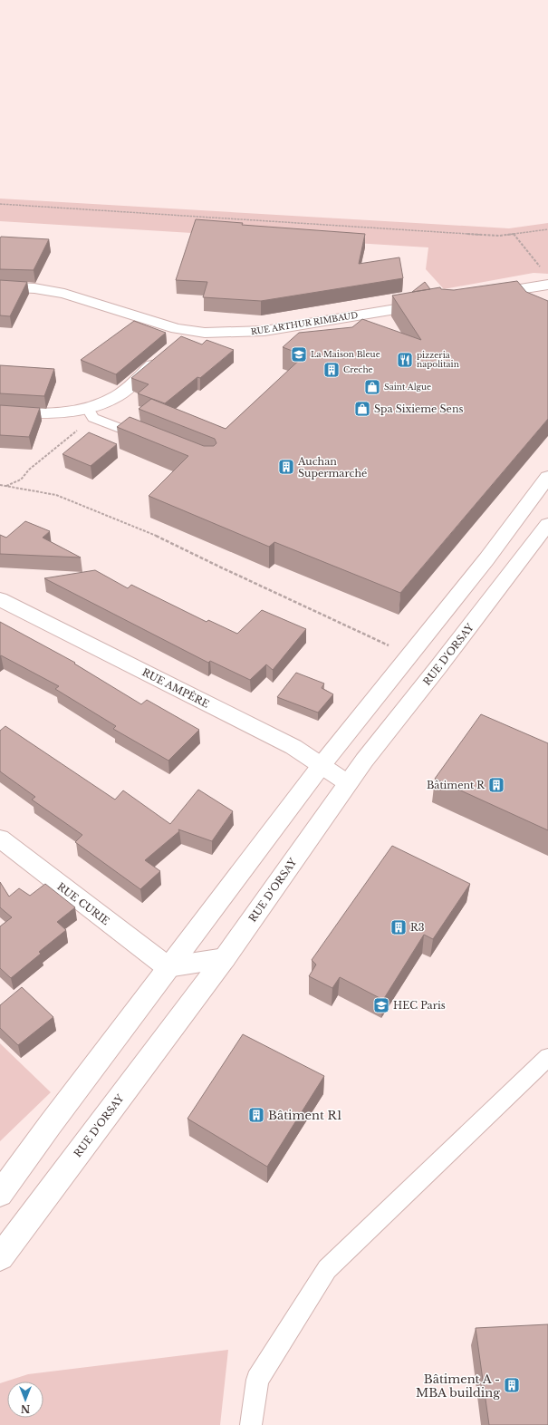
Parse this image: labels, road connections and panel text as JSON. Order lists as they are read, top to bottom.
{
  "streets": {
    "main road": [
      "RUE ARTHUR RIMBAUD",
      "RUE D'ORSAY",
      "RUE AMPÈRE",
      "RUE CURIE"
    ]
  },
  "crossings": [
    ["RUE D'ORSAY", "RUE AMPÈRE"]
  ],
  "places": {
    "school or university": ["La Maison Bleue", "HEC Paris"],
    "restaurant": ["pizzeria napolitain"],
    "building": [
      "Creche",
      "Auchan Supermarché",
      "Bâtiment R",
      "R3",
      "Bâtiment R1",
      "Bâtiment A - MBA building"
    ],
    "shop": ["Saint Algue", "Spa Sixieme Sens"]
  },
  "north": "bottom"
}
